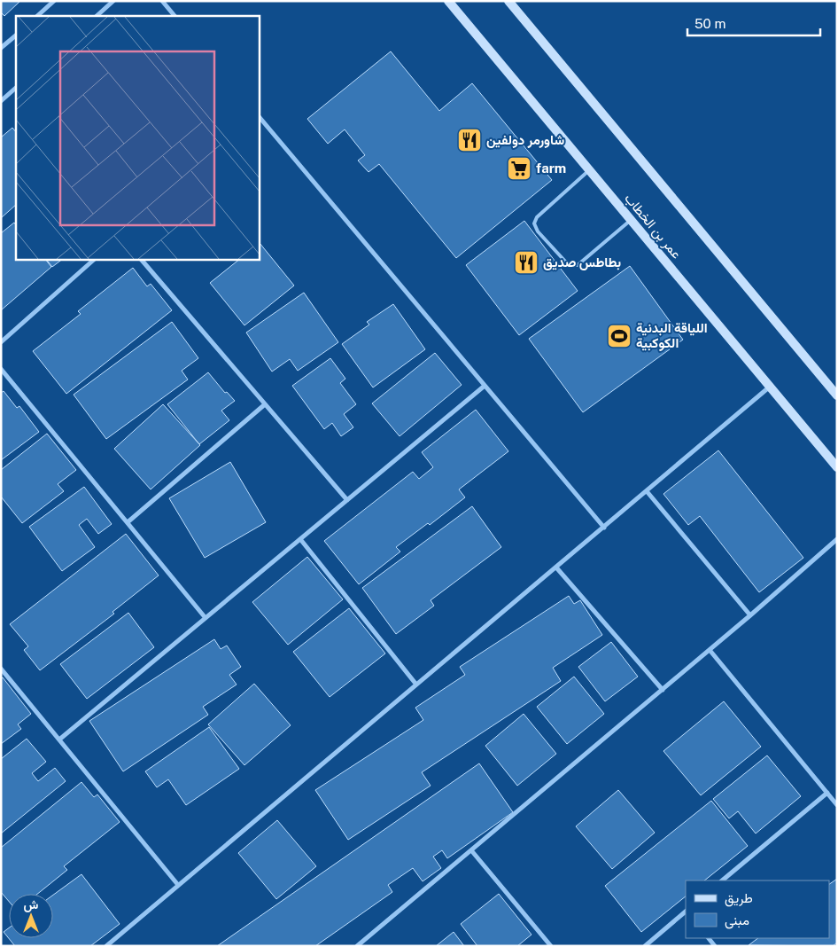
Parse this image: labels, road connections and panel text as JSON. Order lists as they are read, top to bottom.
{
  "streets": {
    "street": ["عمر بن الخطاب"]
  },
  "places": {
    "restaurant": ["شاورمر دولفين", "بطاطس صديق"],
    "supermarket": ["farm"],
    "sports": ["اللياقة البدنية الكوكبية"]
  },
  "legend": ["طريق", "مبنى"],
  "scale_bar": "50 m",
  "north": "top"
}
